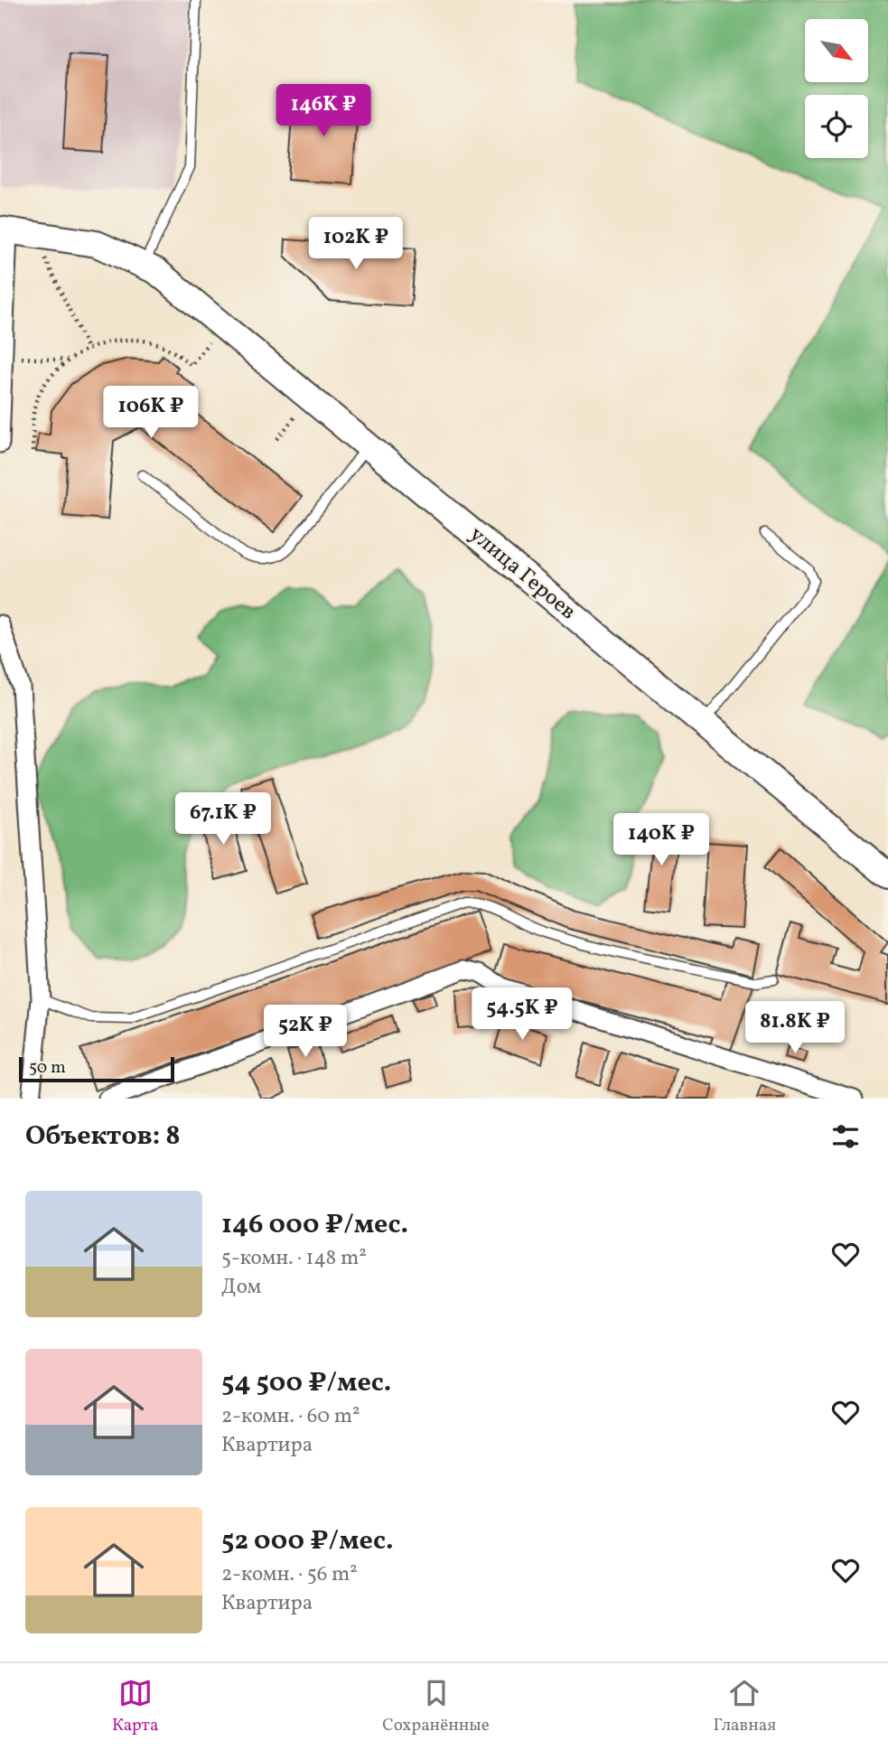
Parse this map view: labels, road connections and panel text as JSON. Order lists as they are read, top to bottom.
{
  "streets": {
    "street": ["улица Героев"]
  },
  "scale_bar": "50 m",
  "north": "bottom right",
  "page": {
    "price": [
      "146K ₽",
      "102K ₽",
      "106K ₽",
      "67.1K ₽",
      "140K ₽",
      "54.5K ₽",
      "81.8K ₽",
      "52K ₽"
    ],
    "scale": "50 m",
    "heading": "Объектов: 8",
    "list": [
      {
        "name": "146 000 ₽/мес.",
        "note": "5-комн. · 148 m² · Дом"
      },
      {
        "name": "54 500 ₽/мес.",
        "note": "2-комн. · 60 m² · Квартира"
      },
      {
        "name": "52 000 ₽/мес.",
        "note": "2-комн. · 56 m² · Квартира"
      }
    ],
    "tabs": ["Карта", "Сохранённые", "Главная"]
  }
}
